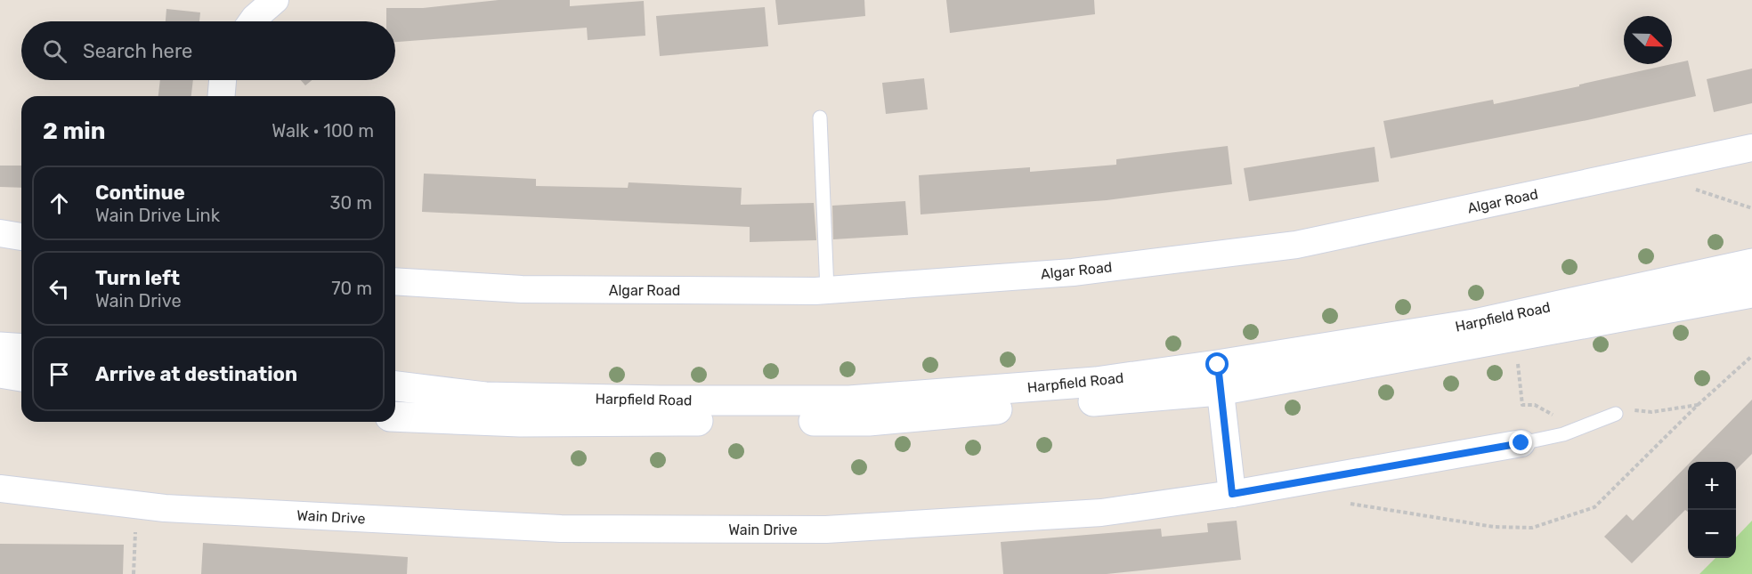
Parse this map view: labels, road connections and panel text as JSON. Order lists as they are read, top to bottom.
{
  "streets": {
    "street": ["Algar Road", "Harpfield Road", "Wain Drive"]
  },
  "north": "bottom right",
  "page": {
    "search": "Search here",
    "heading": ["2 min", "Walk · 100 m"],
    "list": [
      ["Continue", "Wain Drive Link", "30 m"],
      ["Turn left", "Wain Drive", "70 m"],
      "Arrive at destination"
    ],
    "map_buttons": ["+", "−"]
  }
}
